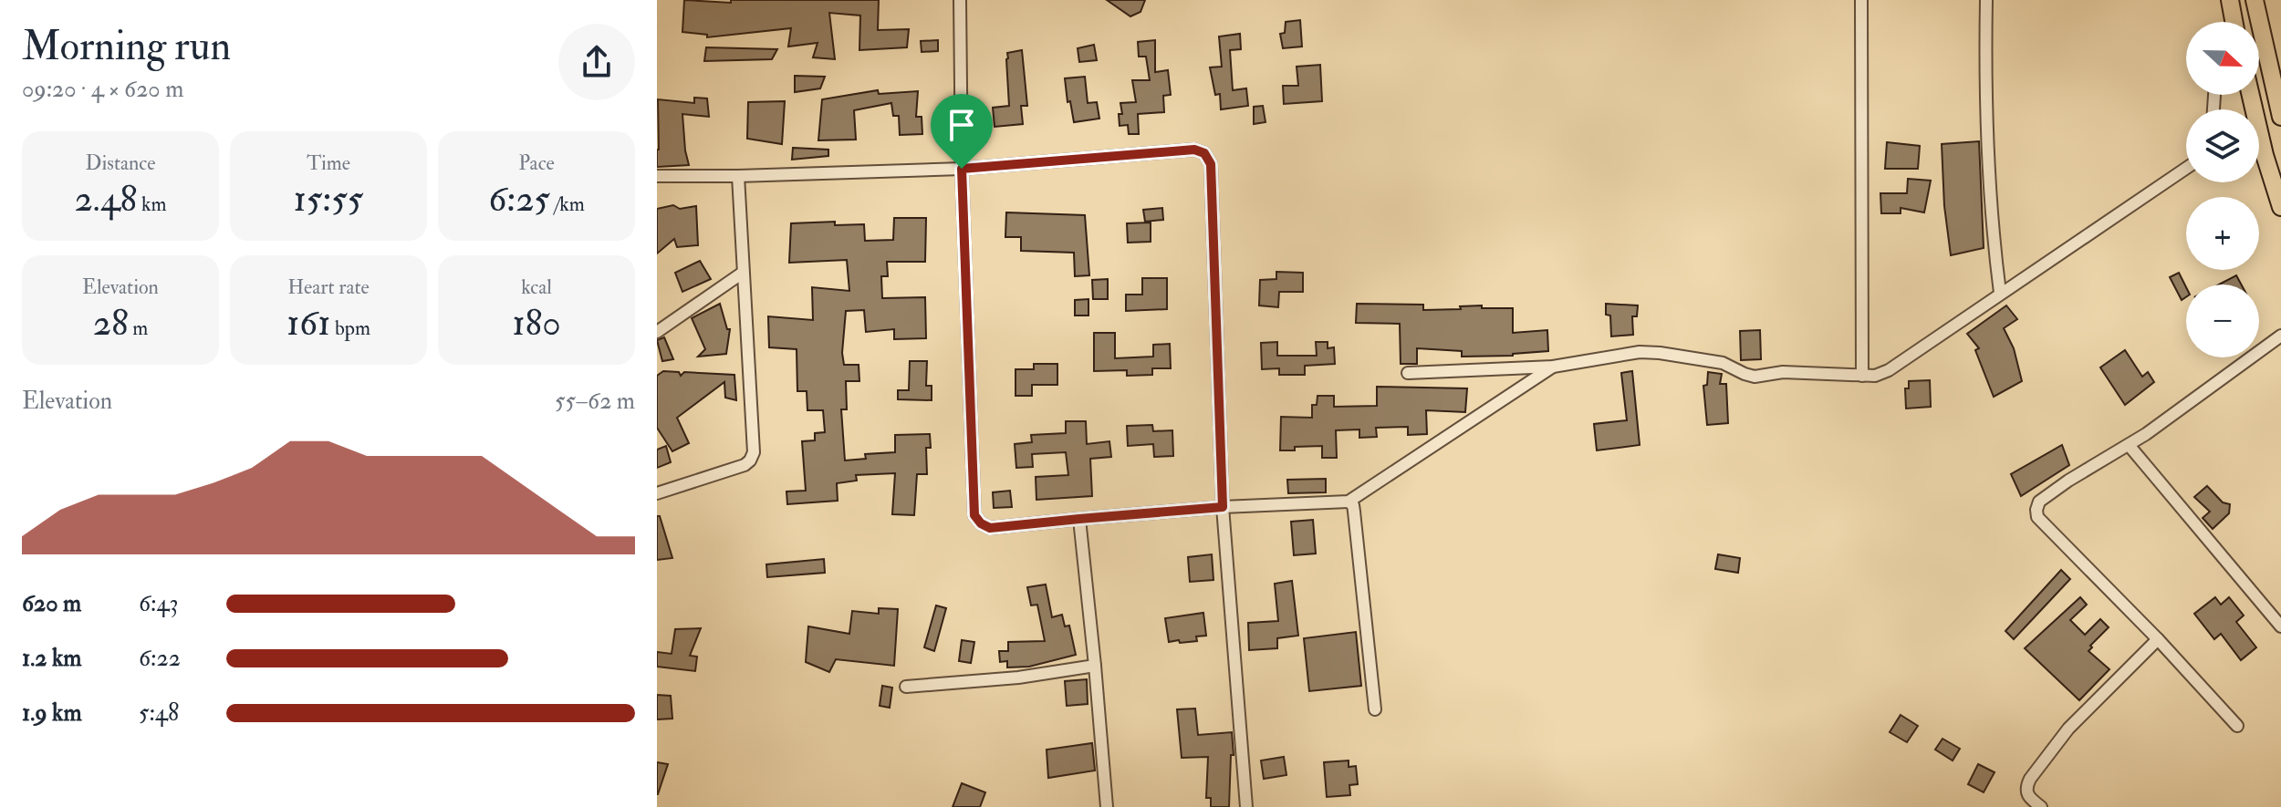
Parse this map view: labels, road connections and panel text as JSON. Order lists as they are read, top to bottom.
{
  "north": "right",
  "page": {
    "heading": ["Morning run", "09:20 · 4 × 620 m"],
    "map_buttons": ["+", "−"],
    "stats": [
      ["Distance", "2.48 km"],
      ["Time", "15:55"],
      ["Pace", "6:25 /km"],
      ["Elevation", "28 m"],
      ["Heart rate", "161 bpm"],
      ["kcal", "180"]
    ],
    "chart": ["Elevation", "55–62 m"],
    "list": [
      {
        "name": "620 m",
        "note": "6:43"
      },
      {
        "name": "1.2 km",
        "note": "6:22"
      },
      {
        "name": "1.9 km",
        "note": "5:48"
      }
    ]
  }
}
